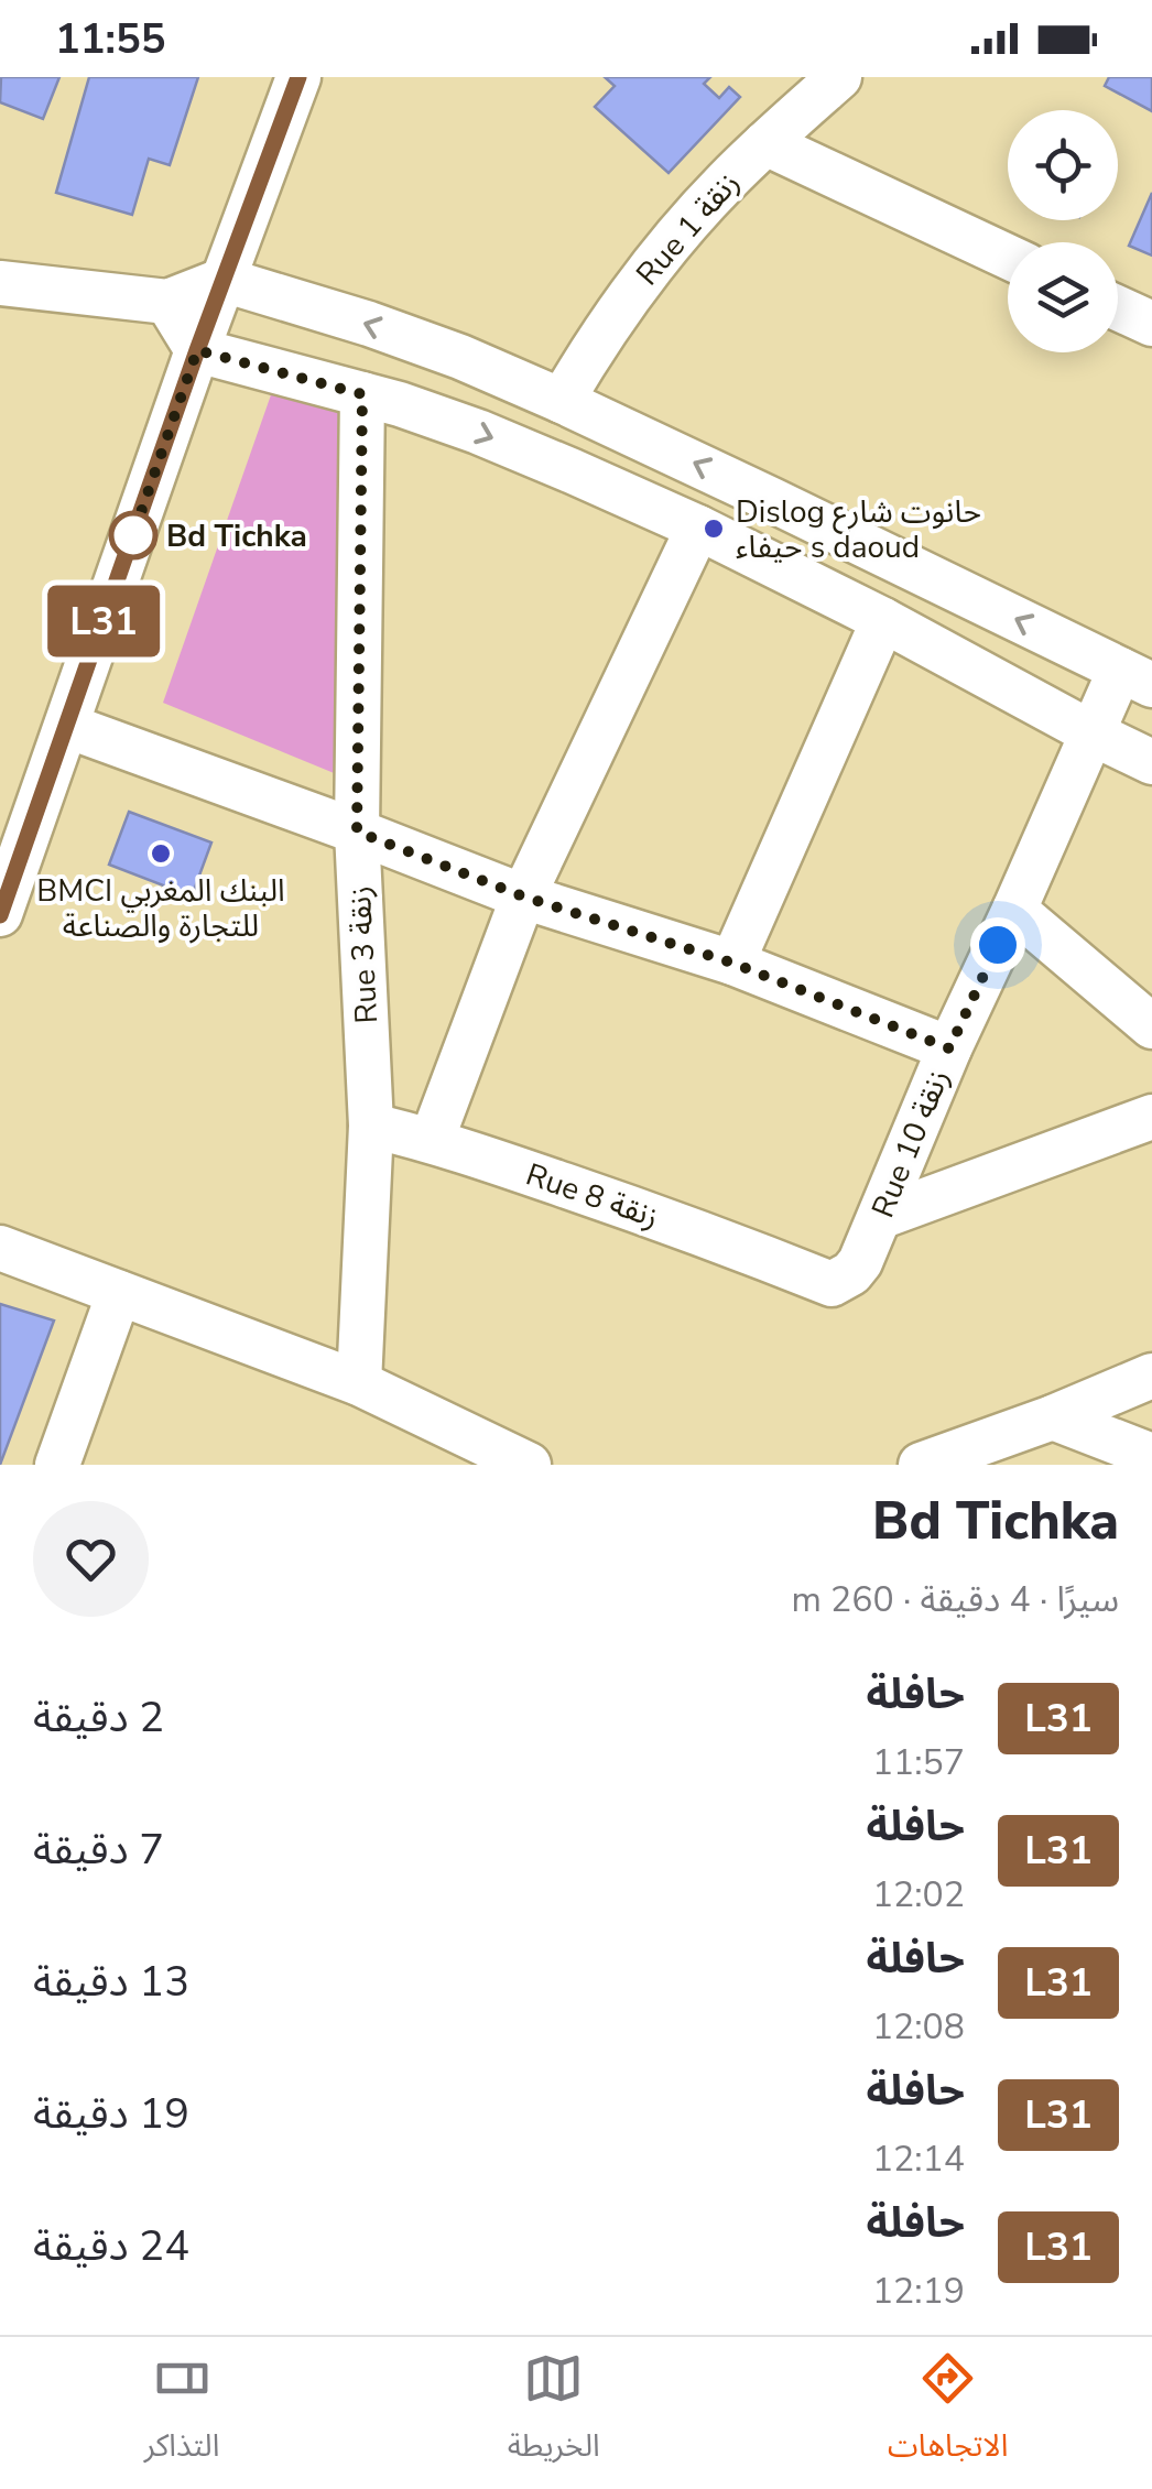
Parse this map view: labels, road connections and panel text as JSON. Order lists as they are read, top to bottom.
{
  "streets": {
    "street": [
      "Rue 1 زنقة",
      "Rue 3 زنقة",
      "Rue 10 زنقة",
      "Rue 8 زنقة"
    ]
  },
  "crossings": [
    ["Rue 3 زنقة", "Rue 8 زنقة"],
    ["Rue 10 زنقة", "Rue 8 زنقة"]
  ],
  "places": ["Dislog حانوت شارع حيفاء s daoud", "Bd Tichka", "BMCI البنك المغربي للتجارة والصناعة"],
  "lines": ["bus line L31"],
  "page": {
    "status": "11:55",
    "on_map": "L31",
    "heading": ["Bd Tichka", "سيرًا · 4 دقيقة · 260 m"],
    "list": [
      {
        "mark": "L31",
        "name": "حافلة",
        "note": "11:57",
        "value": "2 دقيقة"
      },
      {
        "mark": "L31",
        "name": "حافلة",
        "note": "12:02",
        "value": "7 دقيقة"
      },
      {
        "mark": "L31",
        "name": "حافلة",
        "note": "12:08",
        "value": "13 دقيقة"
      },
      {
        "mark": "L31",
        "name": "حافلة",
        "note": "12:14",
        "value": "19 دقيقة"
      },
      {
        "mark": "L31",
        "name": "حافلة",
        "note": "12:19",
        "value": "24 دقيقة"
      }
    ],
    "tabs": ["الاتجاهات", "الخريطة", "التذاكر"]
  }
}
